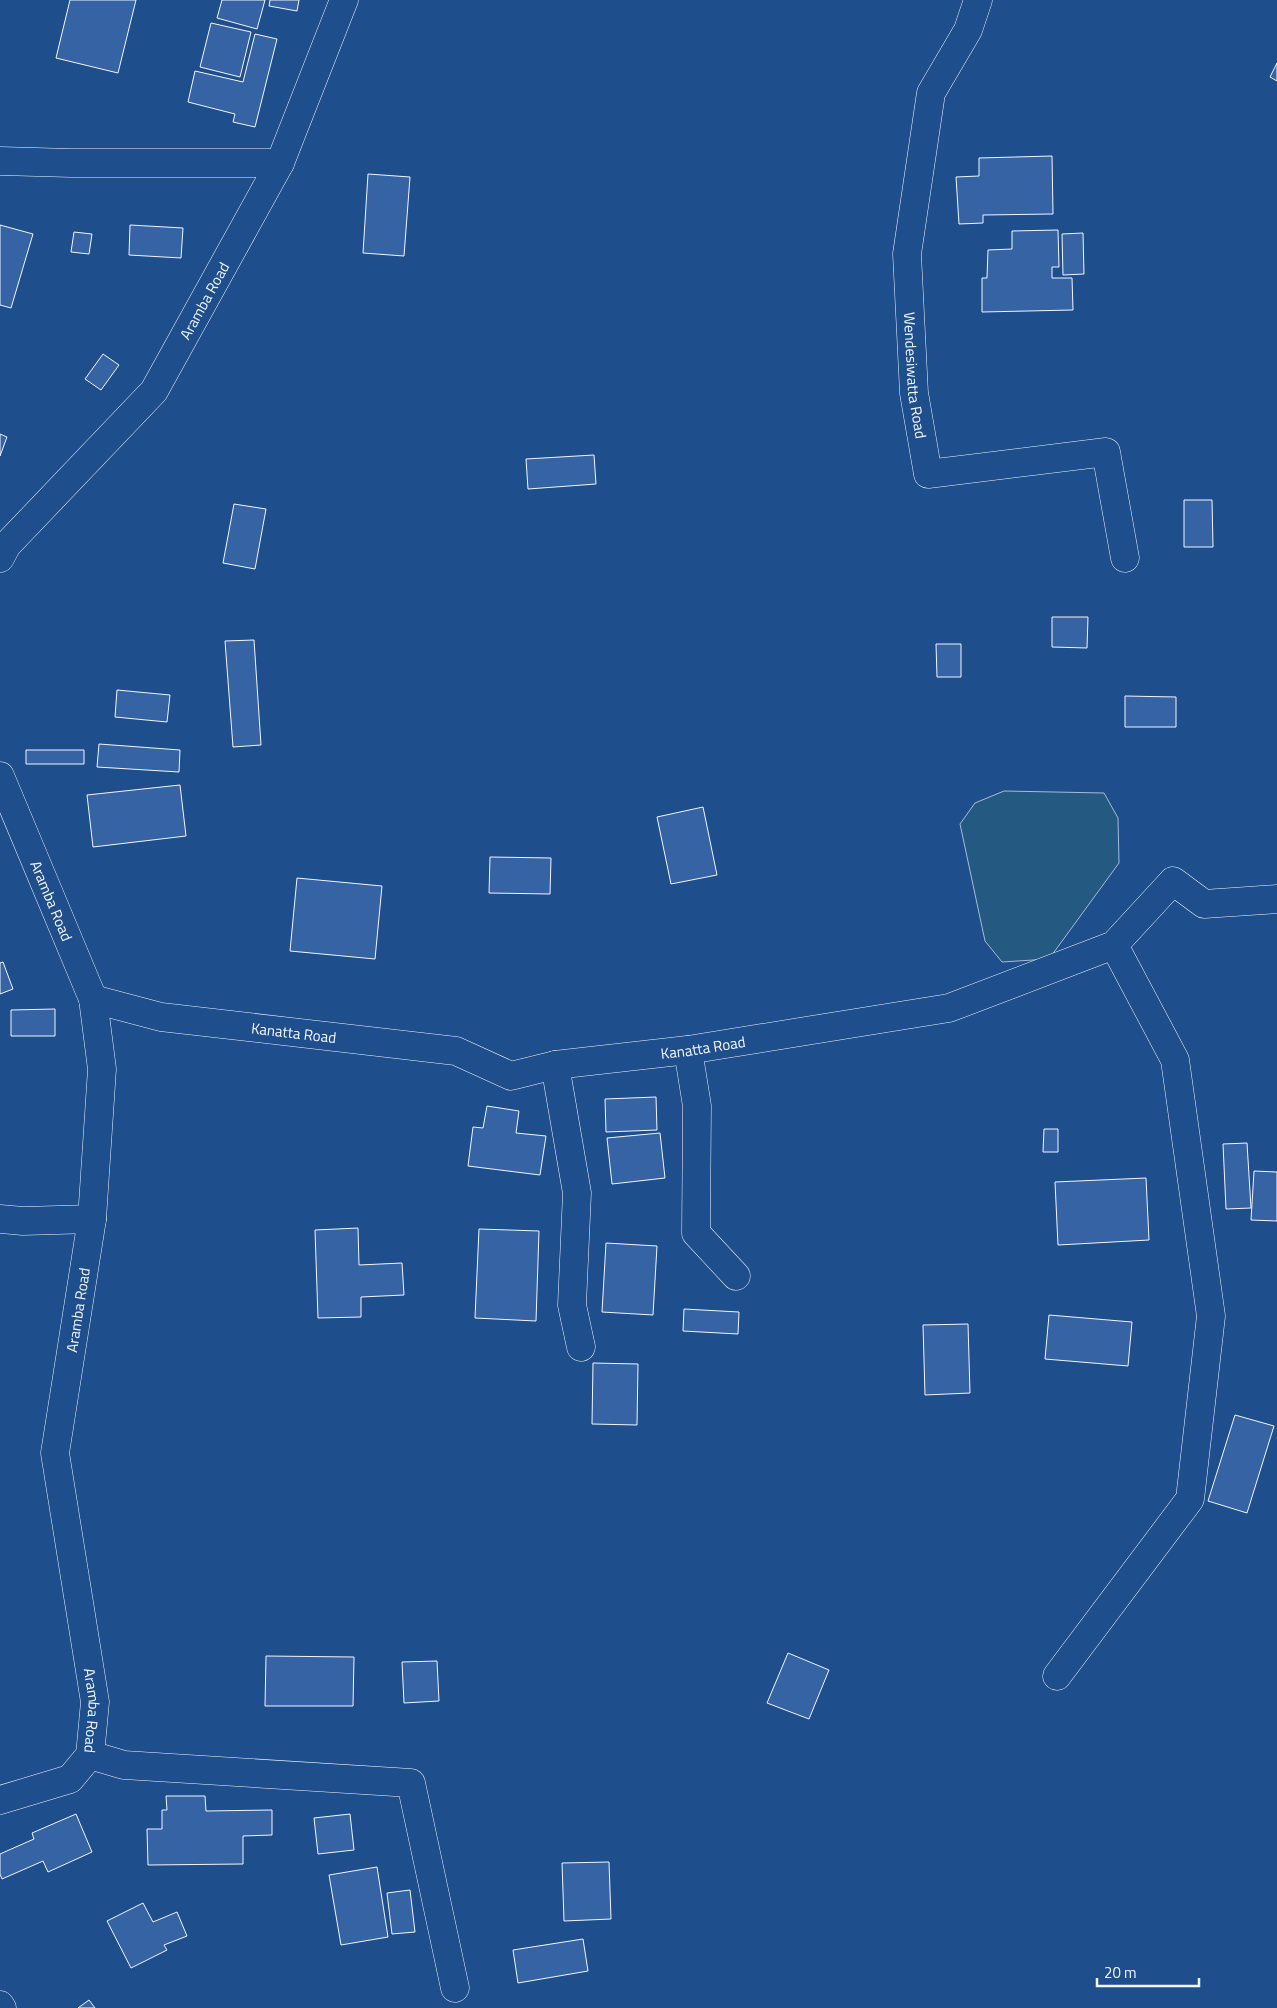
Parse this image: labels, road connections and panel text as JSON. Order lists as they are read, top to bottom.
{
  "streets": {
    "street": ["Aramba Road", "Wendesiwatta Road", "Kanatta Road"]
  },
  "crossings": [
    ["Aramba Road", "Kanatta Road"]
  ],
  "scale_bar": "20 m"
}
